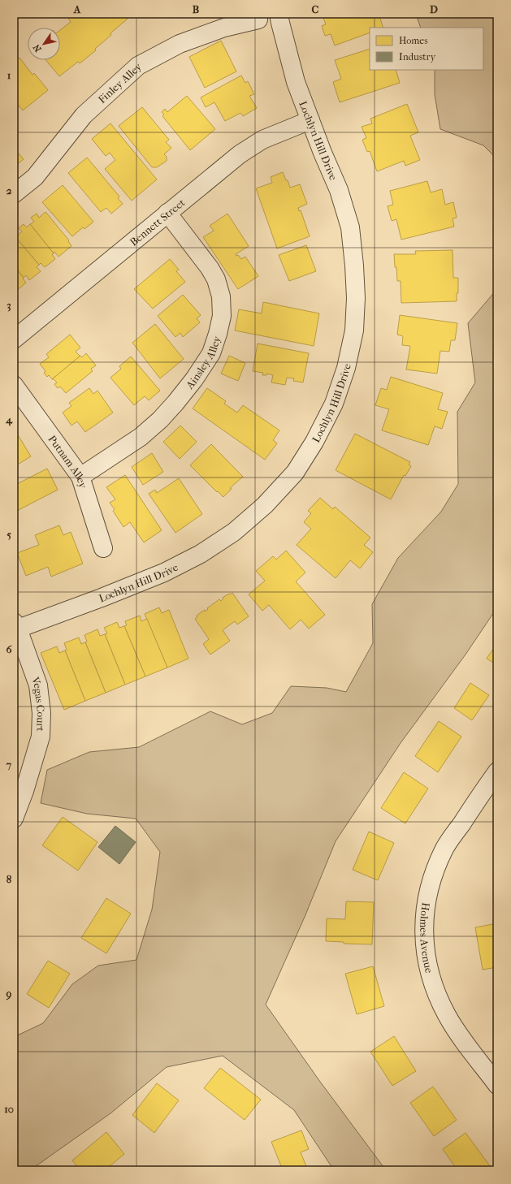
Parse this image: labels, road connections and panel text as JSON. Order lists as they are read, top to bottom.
{
  "streets": {
    "street": [
      "Finley Alley",
      "Lochlyn Hill Drive",
      "Bennett Street",
      "Ainsley Alley",
      "Putnam Alley",
      "Vegas Court",
      "Holmes Avenue"
    ]
  },
  "crossings": [
    ["Lochlyn Hill Drive", "Bennett Street"],
    ["Lochlyn Hill Drive", "Vegas Court"],
    ["Bennett Street", "Ainsley Alley"],
    ["Ainsley Alley", "Putnam Alley"]
  ],
  "legend": ["Homes", "Industry"],
  "north": "bottom left",
  "grid": {
    "columns": [
      "A",
      "B",
      "C",
      "D"
    ],
    "rows": [
      "1",
      "2",
      "3",
      "4",
      "5",
      "6",
      "7",
      "8",
      "9",
      "10"
    ]
  }
}
